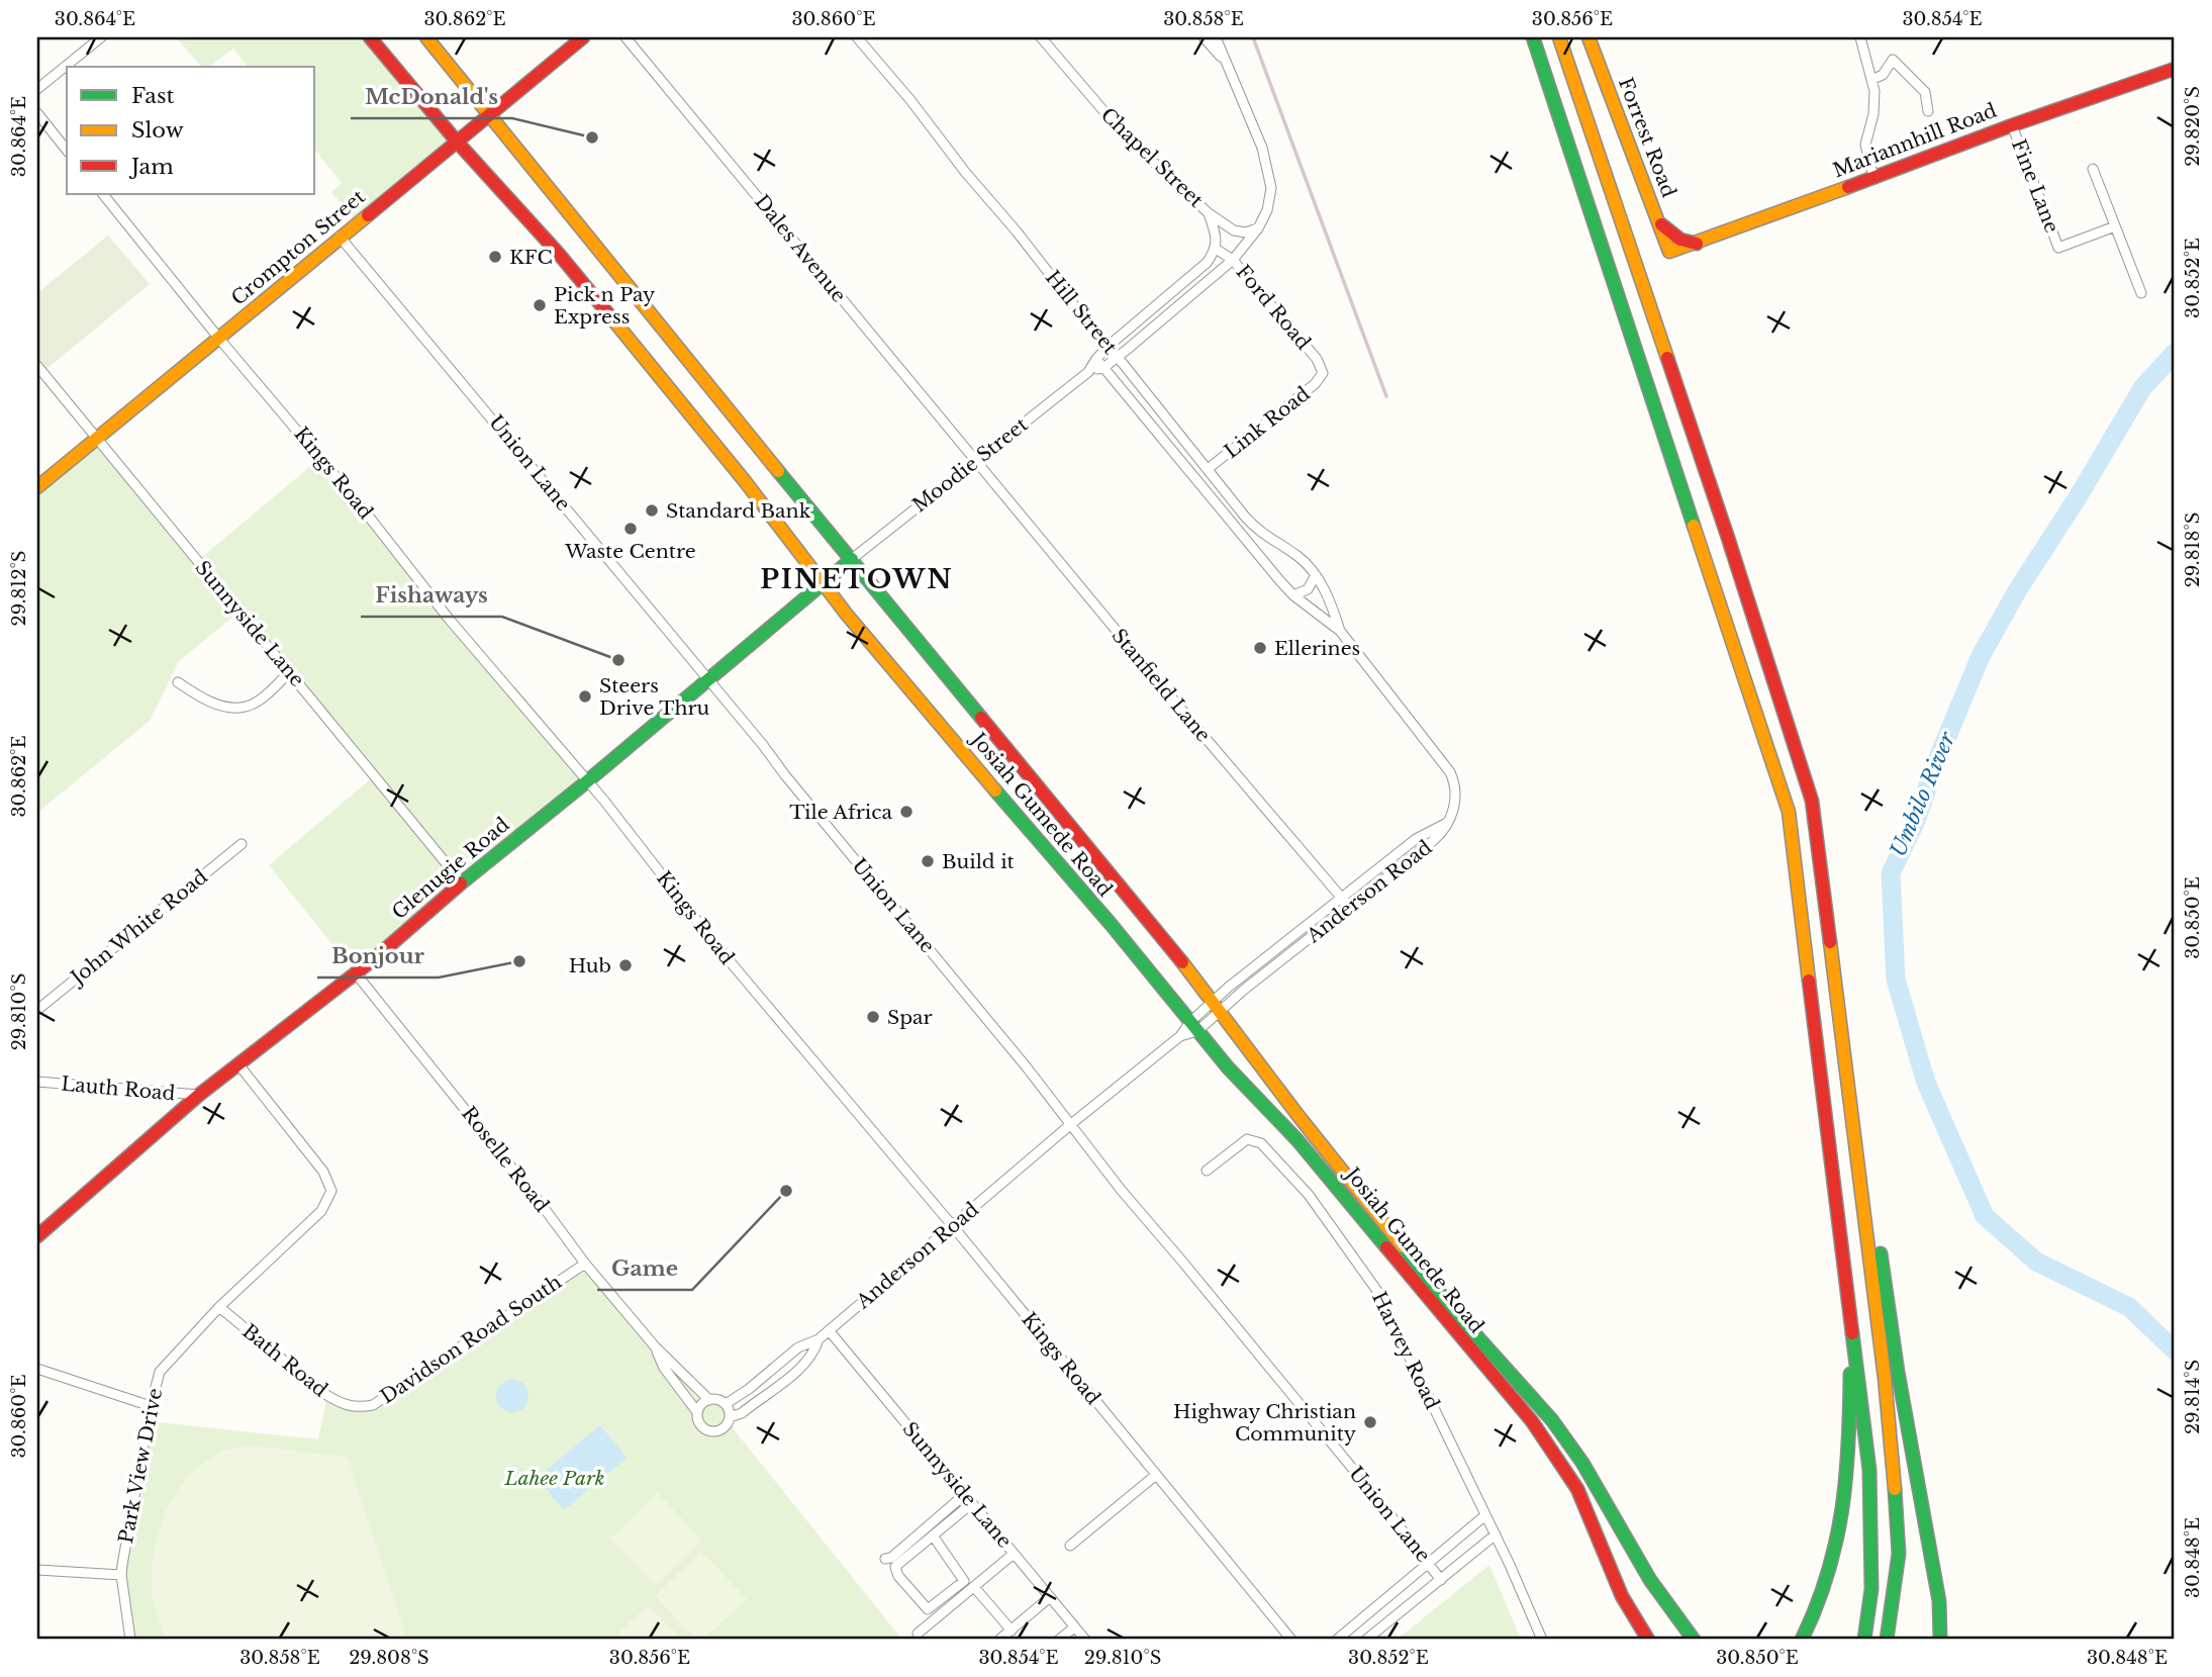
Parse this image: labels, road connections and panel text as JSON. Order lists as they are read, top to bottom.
{
  "streets": {
    "main road": [
      "Forrest Road",
      "Mariannhill Road",
      "Crompton Street",
      "Josiah Gumede Road",
      "Glenugie Road"
    ],
    "street": [
      "Chapel Street",
      "Fine Lane",
      "Dales Avenue",
      "Ford Road",
      "Hill Street",
      "Link Road",
      "Union Lane",
      "Moodie Street",
      "Kings Road",
      "Sunnyside Lane",
      "Stanfield Lane",
      "Anderson Road",
      "John White Road",
      "Lauth Road",
      "Roselle Road",
      "Davidson Road South",
      "Harvey Road",
      "Bath Road",
      "Park View Drive"
    ]
  },
  "crossings": [
    ["Forrest Road", "Mariannhill Road"],
    ["Mariannhill Road", "Fine Lane"],
    ["Chapel Street", "Ford Road"],
    ["Chapel Street", "Moodie Street"],
    ["Crompton Street", "Union Lane"],
    ["Crompton Street", "Kings Road"],
    ["Crompton Street", "Sunnyside Lane"],
    ["Crompton Street", "Josiah Gumede Road"],
    ["Dales Avenue", "Moodie Street"],
    ["Dales Avenue", "Stanfield Lane"],
    ["Ford Road", "Link Road"],
    ["Ford Road", "Moodie Street"],
    ["Hill Street", "Link Road"],
    ["Hill Street", "Moodie Street"],
    ["Hill Street", "Anderson Road"],
    ["Union Lane", "Glenugie Road"],
    ["Union Lane", "Anderson Road"],
    ["Moodie Street", "Stanfield Lane"],
    ["Moodie Street", "Josiah Gumede Road"],
    ["Moodie Street", "Glenugie Road"],
    ["Kings Road", "Glenugie Road"],
    ["Kings Road", "Anderson Road"],
    ["Sunnyside Lane", "Glenugie Road"],
    ["Sunnyside Lane", "Anderson Road"],
    ["Stanfield Lane", "Anderson Road"],
    ["Josiah Gumede Road", "Glenugie Road"],
    ["Josiah Gumede Road", "Anderson Road"],
    ["Glenugie Road", "Lauth Road"],
    ["Glenugie Road", "Roselle Road"],
    ["Glenugie Road", "Park View Drive"],
    ["Anderson Road", "Roselle Road"],
    ["Roselle Road", "Davidson Road South"],
    ["Davidson Road South", "Bath Road"],
    ["Bath Road", "Park View Drive"]
  ],
  "districts": ["PINETOWN"],
  "water": ["Umbilo River"],
  "parks": ["Lahee Park"],
  "places": [
    "McDonald's",
    "KFC",
    "Pick n Pay Express",
    "Standard Bank",
    "Waste Centre",
    "Ellerines",
    "Fishaways",
    "Steers Drive Thru",
    "Tile Africa",
    "Build it",
    "Bonjour",
    "Hub",
    "Spar",
    "Game",
    "Highway Christian Community"
  ],
  "legend": ["Fast", "Slow", "Jam"],
  "coordinates": [
    "30.864°E",
    "30.862°E",
    "30.860°E",
    "30.858°E",
    "30.856°E",
    "30.854°E",
    "29.820°S",
    "30.852°E",
    "29.818°S",
    "29.812°S",
    "30.850°E",
    "29.810°S",
    "29.814°S",
    "30.848°E",
    "29.808°S"
  ]
}
